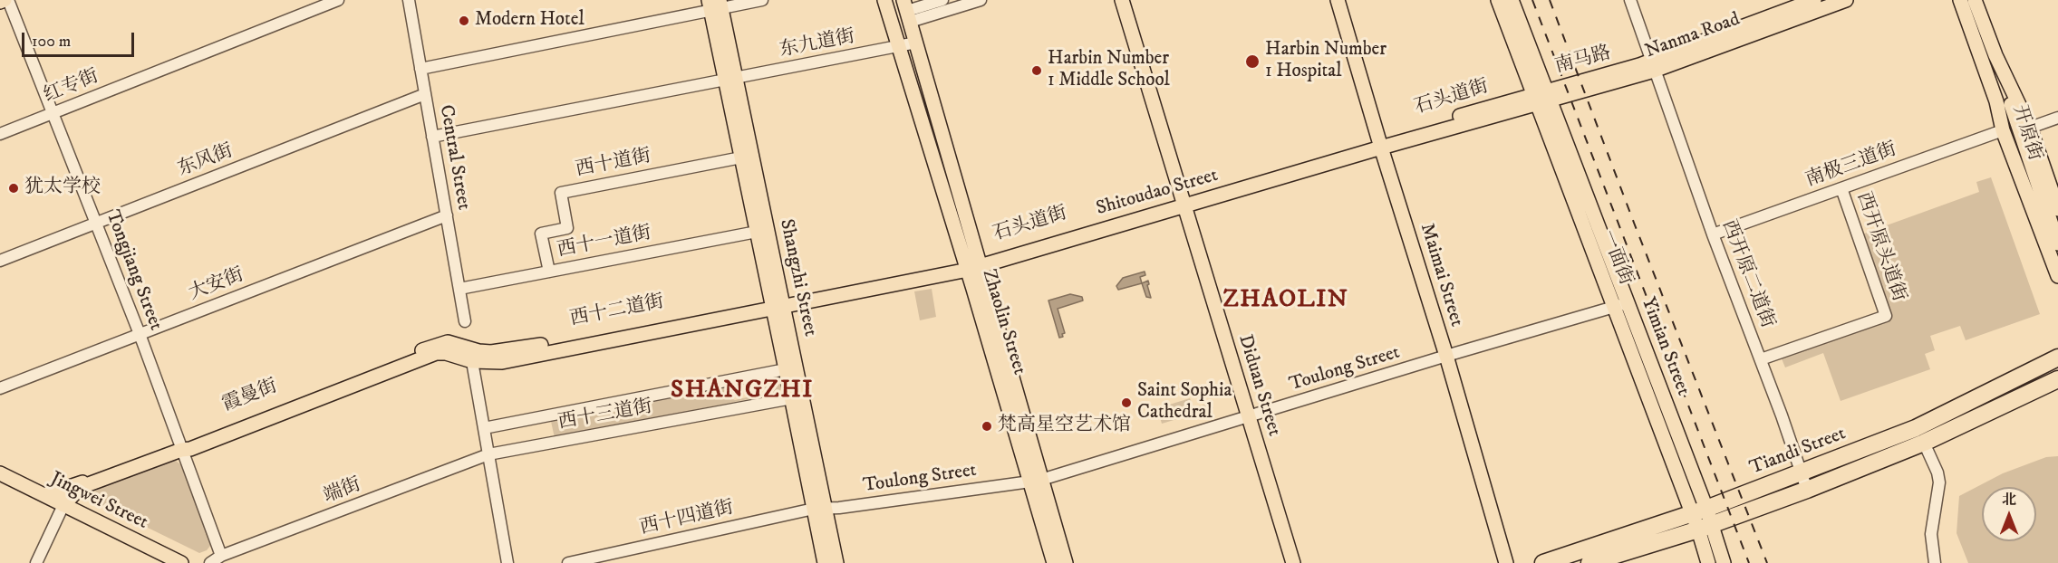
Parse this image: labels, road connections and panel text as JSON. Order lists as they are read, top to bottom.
{
  "streets": {
    "highway": ["Tiandi Street"],
    "main road": [
      "Nanma Road",
      "石头道街",
      "开原街",
      "Shitoudao Street",
      "Maimai Street",
      "Shangzhi Street",
      "西十二道街",
      "Zhaolin Street",
      "Yimian Street",
      "Diduan Street",
      "霞曼街",
      "Jingwei Street"
    ],
    "street": [
      "东九道街",
      "红专街",
      "Central Street",
      "东风街",
      "西十道街",
      "南极三道街",
      "西十一道街",
      "西开原头道街",
      "Tongjiang Street",
      "西开原二道街",
      "大安街",
      "Toulong Street",
      "西十三道街",
      "端街",
      "西十四道街"
    ]
  },
  "crossings": [
    ["Nanma Road", "石头道街"],
    ["Nanma Road", "西开原二道街"],
    ["Nanma Road", "Yimian Street"],
    ["东九道街", "Central Street"],
    ["东九道街", "Shangzhi Street"],
    ["东九道街", "Zhaolin Street"],
    ["红专街", "Tongjiang Street"],
    ["石头道街", "Shitoudao Street"],
    ["石头道街", "Maimai Street"],
    ["石头道街", "Yimian Street"],
    ["开原街", "南极三道街"],
    ["Central Street", "东风街"],
    ["Central Street", "西十一道街"],
    ["Central Street", "大安街"],
    ["东风街", "Tongjiang Street"],
    ["西十道街", "西十一道街"],
    ["西十道街", "Shangzhi Street"],
    ["南极三道街", "西开原头道街"],
    ["南极三道街", "西开原二道街"],
    ["Shitoudao Street", "Maimai Street"],
    ["Shitoudao Street", "Shangzhi Street"],
    ["Shitoudao Street", "西十二道街"],
    ["Shitoudao Street", "Zhaolin Street"],
    ["Shitoudao Street", "Diduan Street"],
    ["西十一道街", "Shangzhi Street"],
    ["西开原头道街", "西开原二道街"],
    ["Tongjiang Street", "大安街"],
    ["Tongjiang Street", "霞曼街"],
    ["Tongjiang Street", "端街"],
    ["西开原二道街", "Tiandi Street"],
    ["Maimai Street", "Toulong Street"],
    ["Shangzhi Street", "西十二道街"],
    ["Shangzhi Street", "Toulong Street"],
    ["Shangzhi Street", "西十三道街"],
    ["Shangzhi Street", "西十四道街"],
    ["西十二道街", "霞曼街"],
    ["Zhaolin Street", "Toulong Street"],
    ["Yimian Street", "Toulong Street"],
    ["Yimian Street", "Tiandi Street"],
    ["Toulong Street", "Diduan Street"],
    ["Toulong Street", "西十四道街"],
    ["霞曼街", "Jingwei Street"],
    ["西十三道街", "端街"]
  ],
  "districts": ["ZHAOLIN", "SHANGZHI"],
  "places": [
    "Modern Hotel",
    "Harbin Number 1 Hospital",
    "Harbin Number 1 Middle School",
    "犹太学校",
    "Saint Sophia Cathedral",
    "梵高星空艺术馆"
  ],
  "scale_bar": "100 m",
  "north": "top"
}
